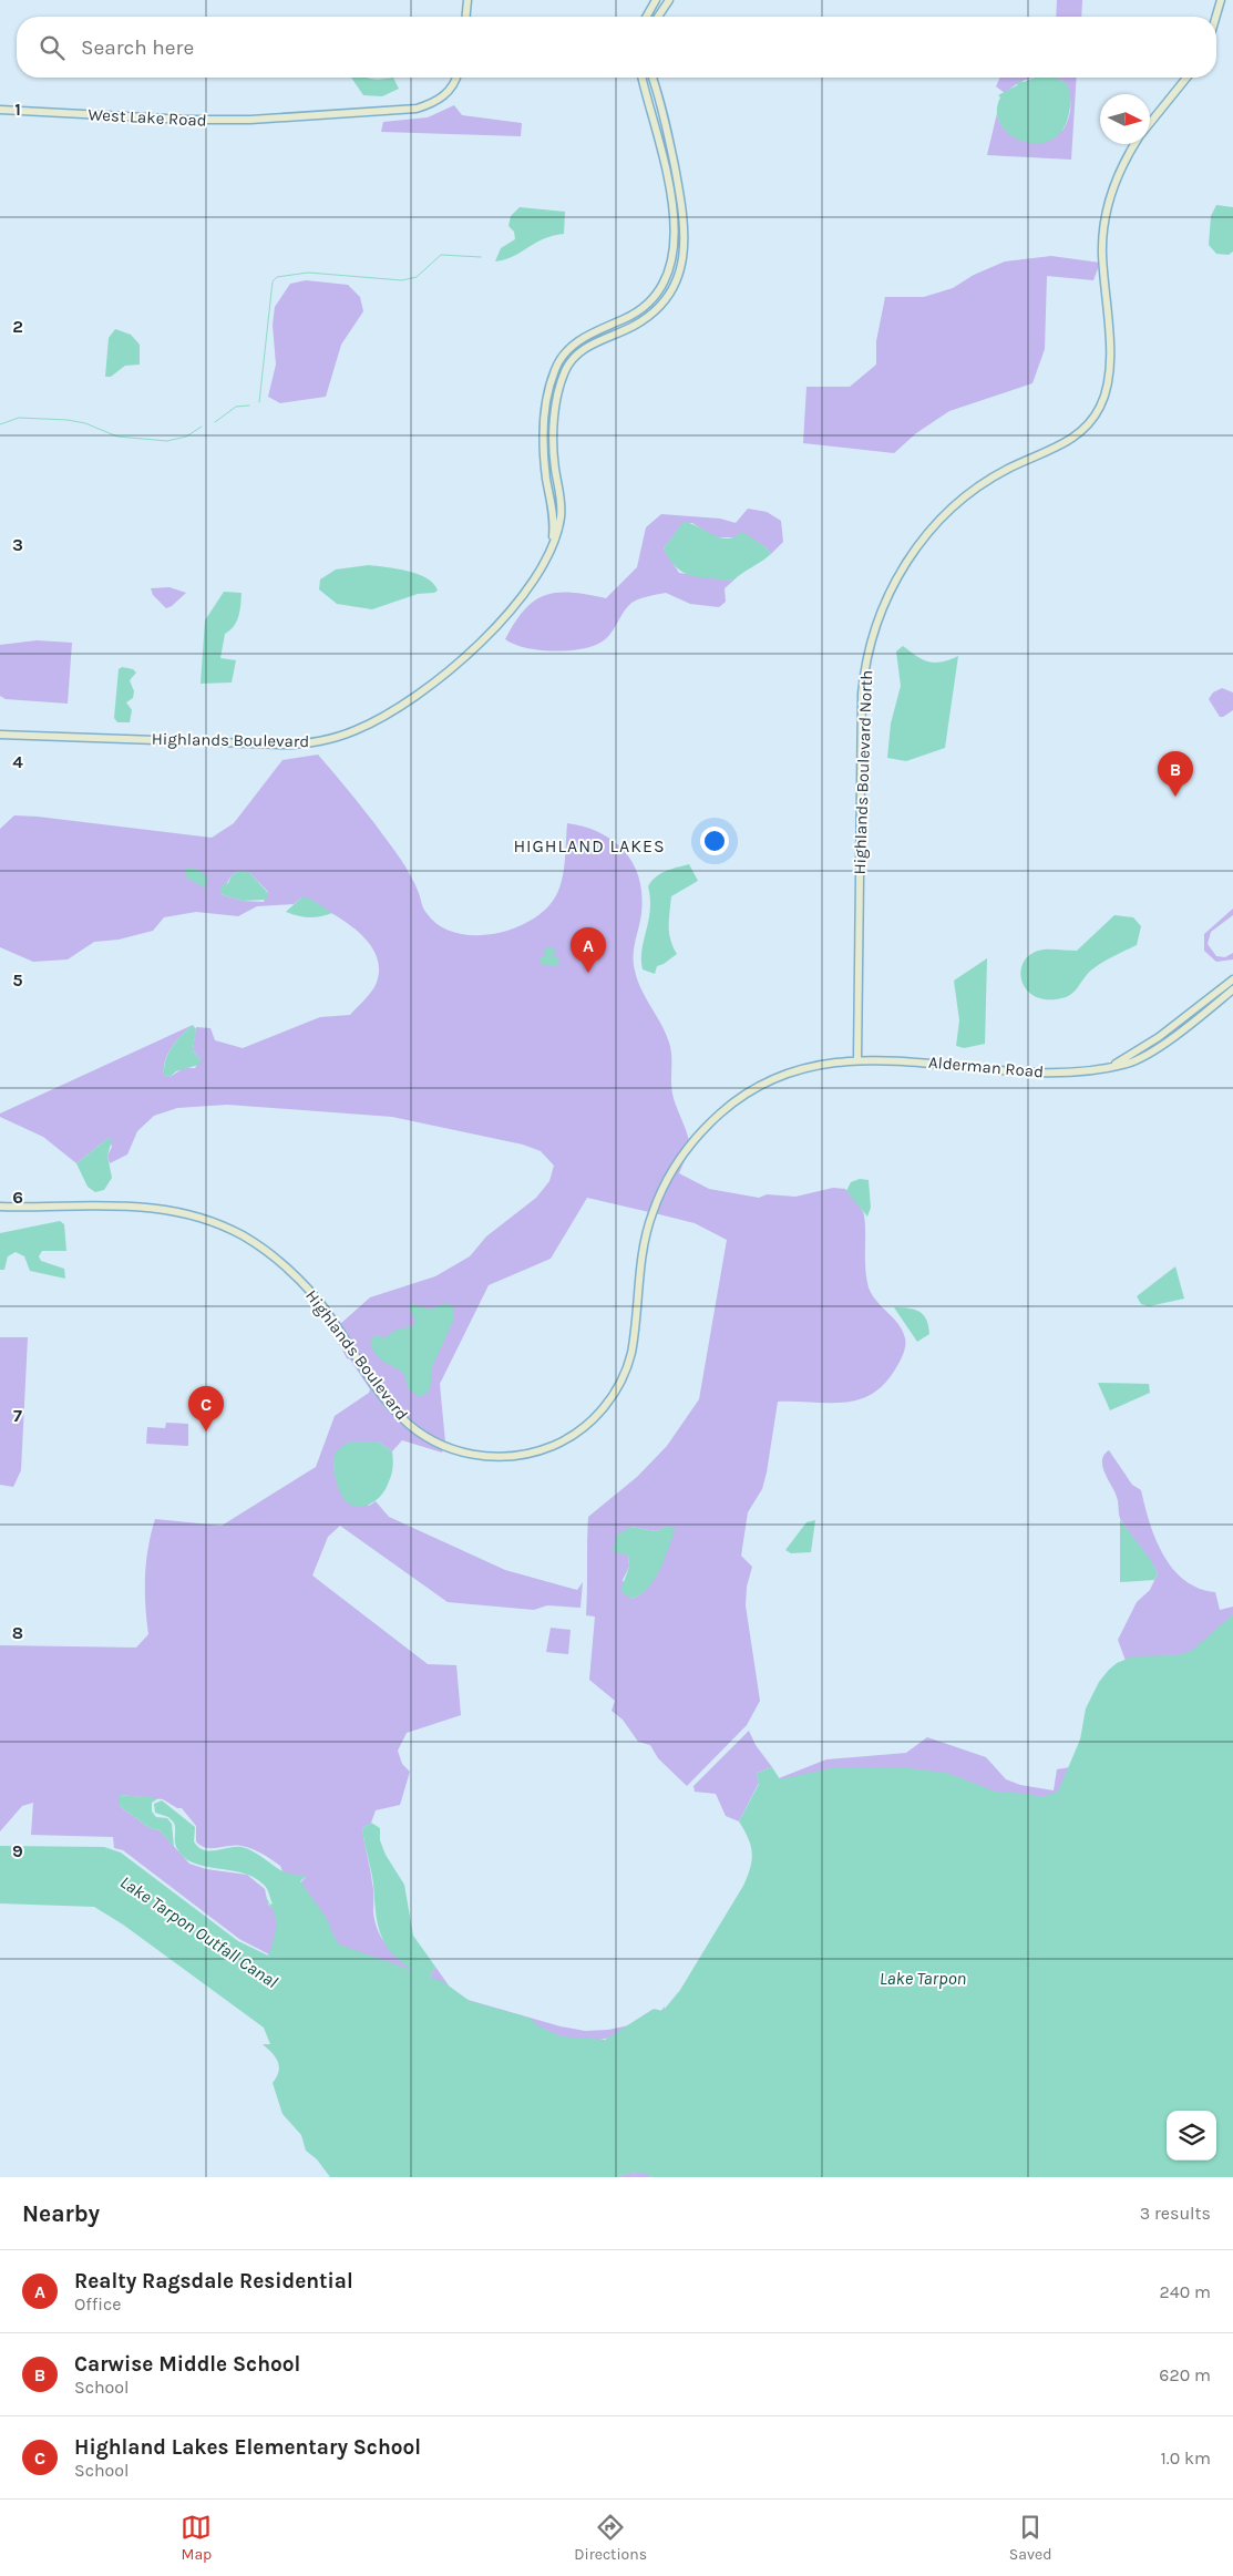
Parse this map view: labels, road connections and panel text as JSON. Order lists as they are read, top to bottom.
{
  "streets": {
    "street": [
      "West Lake Road",
      "Highlands Boulevard",
      "Highlands Boulevard North",
      "Alderman Road"
    ]
  },
  "crossings": [
    ["Highlands Boulevard", "Highlands Boulevard North"],
    ["Highlands Boulevard", "Alderman Road"],
    ["Highlands Boulevard North", "Alderman Road"]
  ],
  "districts": ["HIGHLAND LAKES"],
  "water": ["Lake Tarpon Outfall Canal", "Lake Tarpon"],
  "north": "right",
  "page": {
    "search": "Search here",
    "pins": ["B", "A", "C"],
    "heading": ["Nearby", "3 results"],
    "list": [
      {
        "mark": "A",
        "name": "Realty Ragsdale Residential",
        "note": "Office",
        "value": "240 m"
      },
      {
        "mark": "B",
        "name": "Carwise Middle School",
        "note": "School",
        "value": "620 m"
      },
      {
        "mark": "C",
        "name": "Highland Lakes Elementary School",
        "note": "School",
        "value": "1.0 km"
      }
    ],
    "nav": ["Map", "Directions", "Saved"]
  },
  "grid": {
    "rows": [
      "1",
      "2",
      "3",
      "4",
      "5",
      "6",
      "7",
      "8",
      "9"
    ]
  }
}
